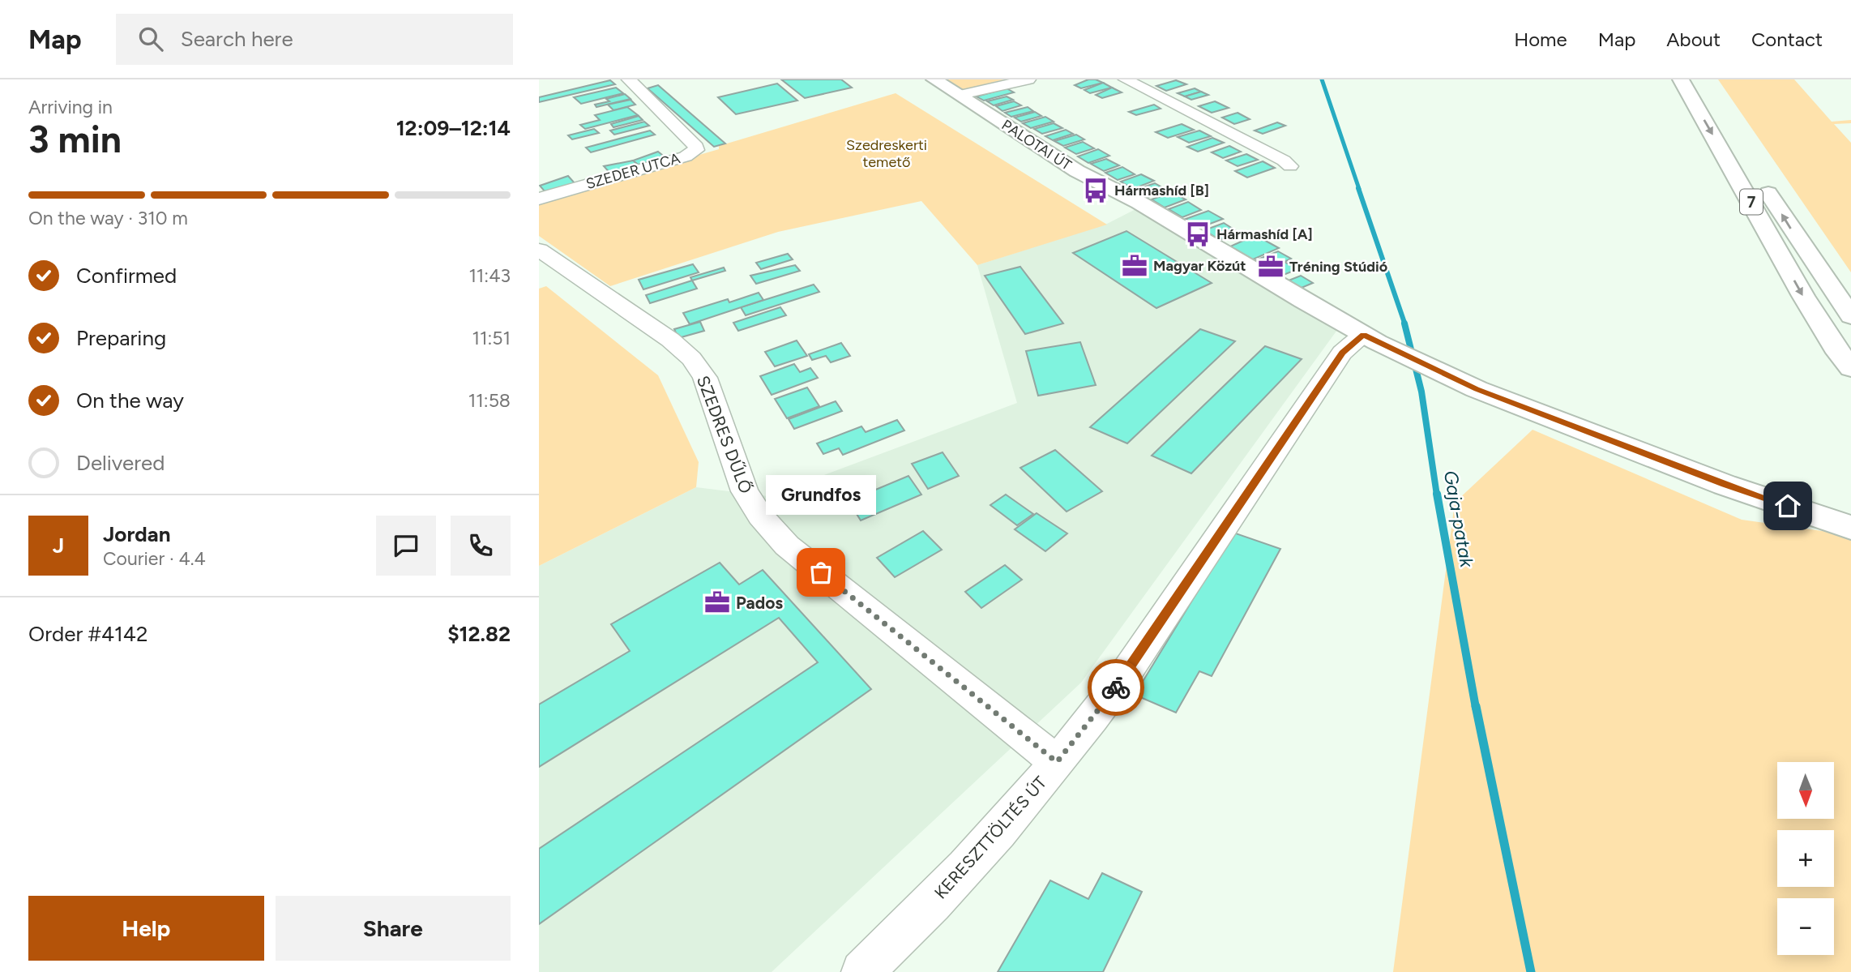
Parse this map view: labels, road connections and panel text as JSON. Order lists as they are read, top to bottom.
{
  "streets": {
    "main road": ["PALOTAI ÚT", "7"],
    "street": ["SZEDER UTCA", "SZEDRES DŰLŐ", "KERESZTTÖLTÉS ÚT"]
  },
  "crossings": [
    ["PALOTAI ÚT", "KERESZTTÖLTÉS ÚT"],
    ["SZEDRES DŰLŐ", "KERESZTTÖLTÉS ÚT"]
  ],
  "water": ["Gaja-patak"],
  "parks": ["Szedreskerti temető"],
  "places": {
    "bus stop": ["Hármashíd [B]", "Hármashíd [A]"],
    "office": ["Magyar Közút", "Tréning Stúdió", "Pados"],
    "other": ["Grundfos"]
  },
  "north": "bottom",
  "page": {
    "header": "Map",
    "search": "Search here",
    "nav": [
      "Home",
      "Map",
      "About",
      "Contact"
    ],
    "heading": ["3 min", "Arriving in", "12:09–12:14"],
    "panel": [
      "Jordan",
      "Courier · 4.4",
      "Order #4142",
      "$12.82"
    ],
    "bar": "On the way · 310 m",
    "list": [
      ["Confirmed", "11:43"],
      ["Preparing", "11:51"],
      ["On the way", "11:58"],
      "Delivered"
    ],
    "bubble": "Grundfos",
    "round": "J",
    "map_buttons": ["+", "−"],
    "buttons": ["Help", "Share"]
  }
}
